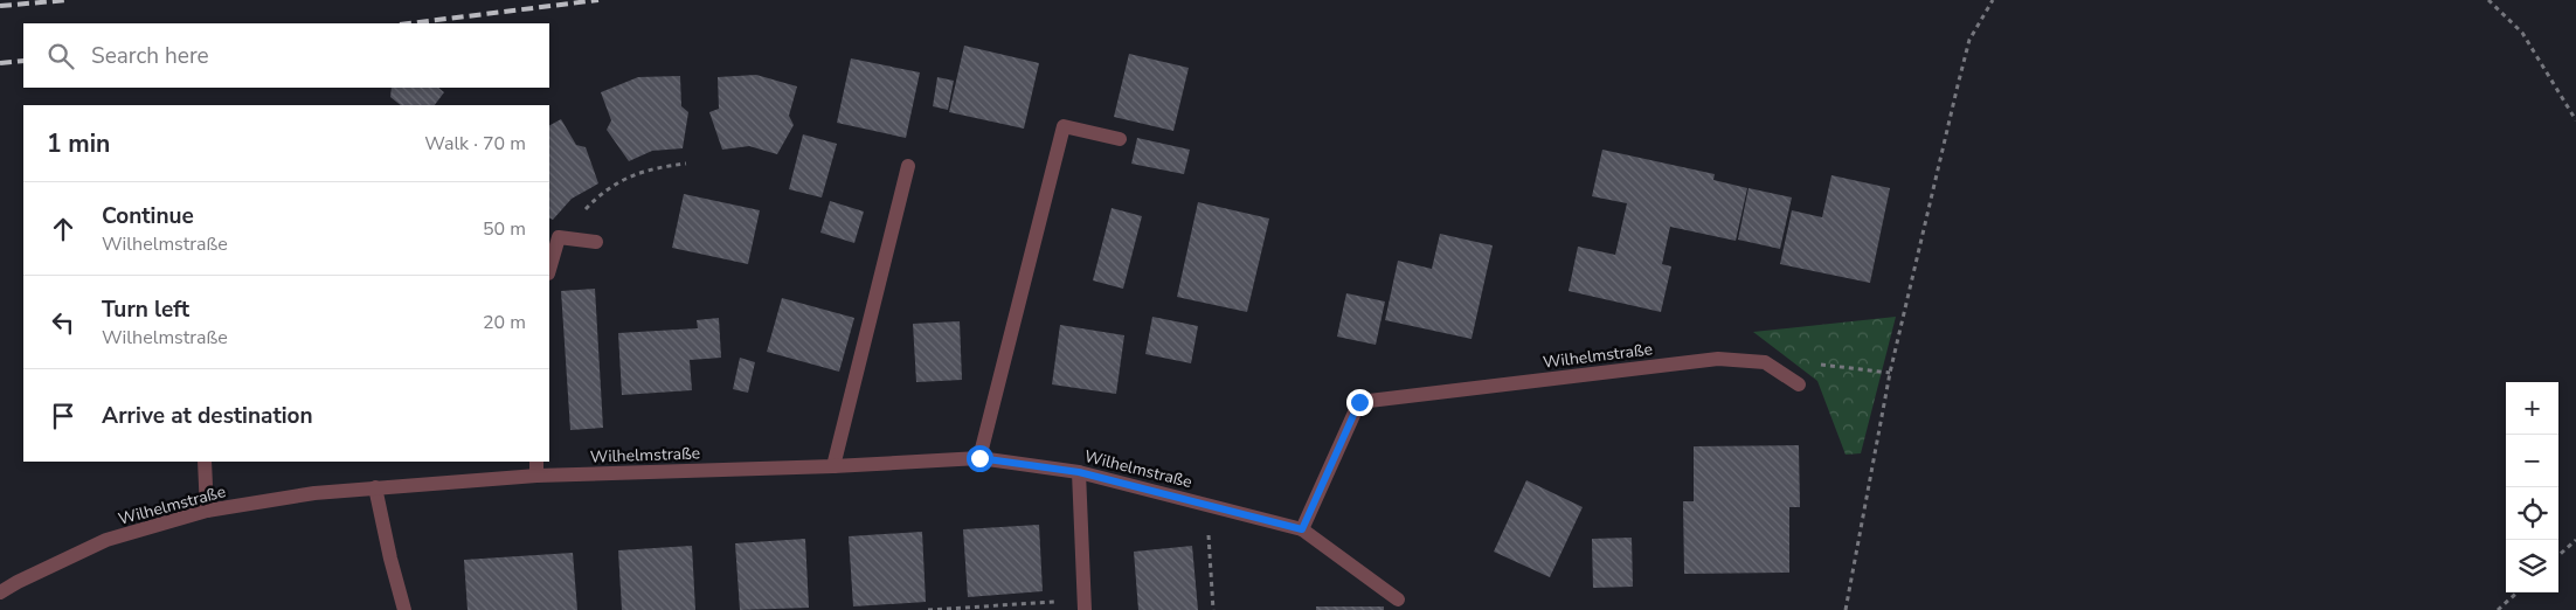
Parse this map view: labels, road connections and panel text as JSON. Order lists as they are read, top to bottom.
{
  "streets": {
    "street": ["Wilhelmstraße"]
  },
  "page": {
    "search": "Search here",
    "heading": ["1 min", "Walk · 70 m"],
    "list": [
      ["Continue", "Wilhelmstraße", "50 m"],
      ["Turn left", "Wilhelmstraße", "20 m"],
      "Arrive at destination"
    ],
    "map_buttons": ["+", "−"]
  }
}
